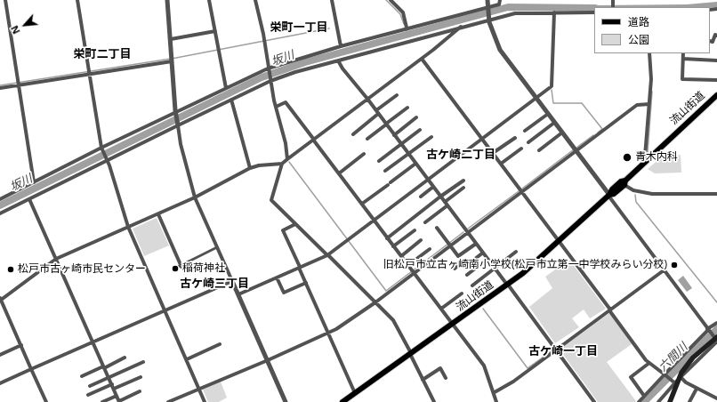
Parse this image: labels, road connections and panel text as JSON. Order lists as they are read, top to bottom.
{
  "streets": {
    "main road": ["流山街道"]
  },
  "districts": [
    "栄町一丁目",
    "栄町二丁目",
    "古ケ崎二丁目",
    "古ケ崎三丁目",
    "古ケ崎一丁目"
  ],
  "water": ["坂川", "六間川"],
  "places": [
    "青木内科",
    "旧松戸市立古ヶ崎南小学校(松戸市立第一中学校みらい分校)",
    "稲荷神社",
    "松戸市古ヶ崎市民センター"
  ],
  "legend": ["道路", "公園"],
  "north": "bottom left"
}
